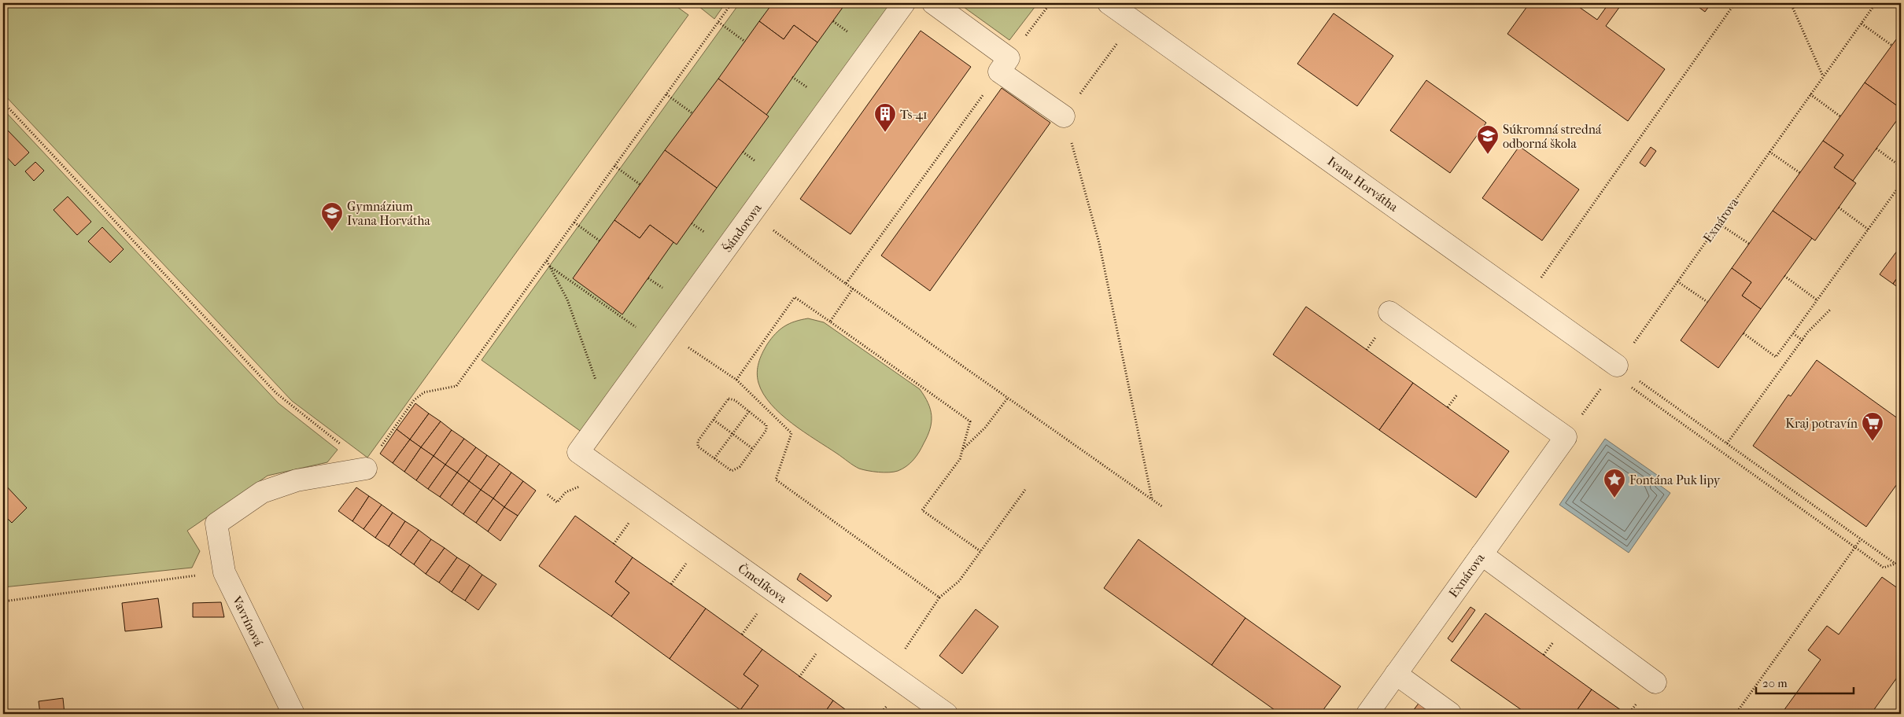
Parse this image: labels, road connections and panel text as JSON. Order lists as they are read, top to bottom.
{
  "streets": {
    "street": [
      "Ivana Horvátha",
      "Exnárova",
      "Šándorova",
      "Čmelíkova",
      "Vavrínová"
    ]
  },
  "crossings": [
    ["Ivana Horvátha", "Exnárova"],
    ["Šándorova", "Čmelíkova"]
  ],
  "places": {
    "building": ["Ts-41"],
    "school or university": ["Súkromná stredná odborná škola", "Gymnázium Ivana Horvátha"],
    "supermarket": ["Kraj potravín"],
    "place": ["Fontána Puk lipy"]
  },
  "scale_bar": "20 m"
}
